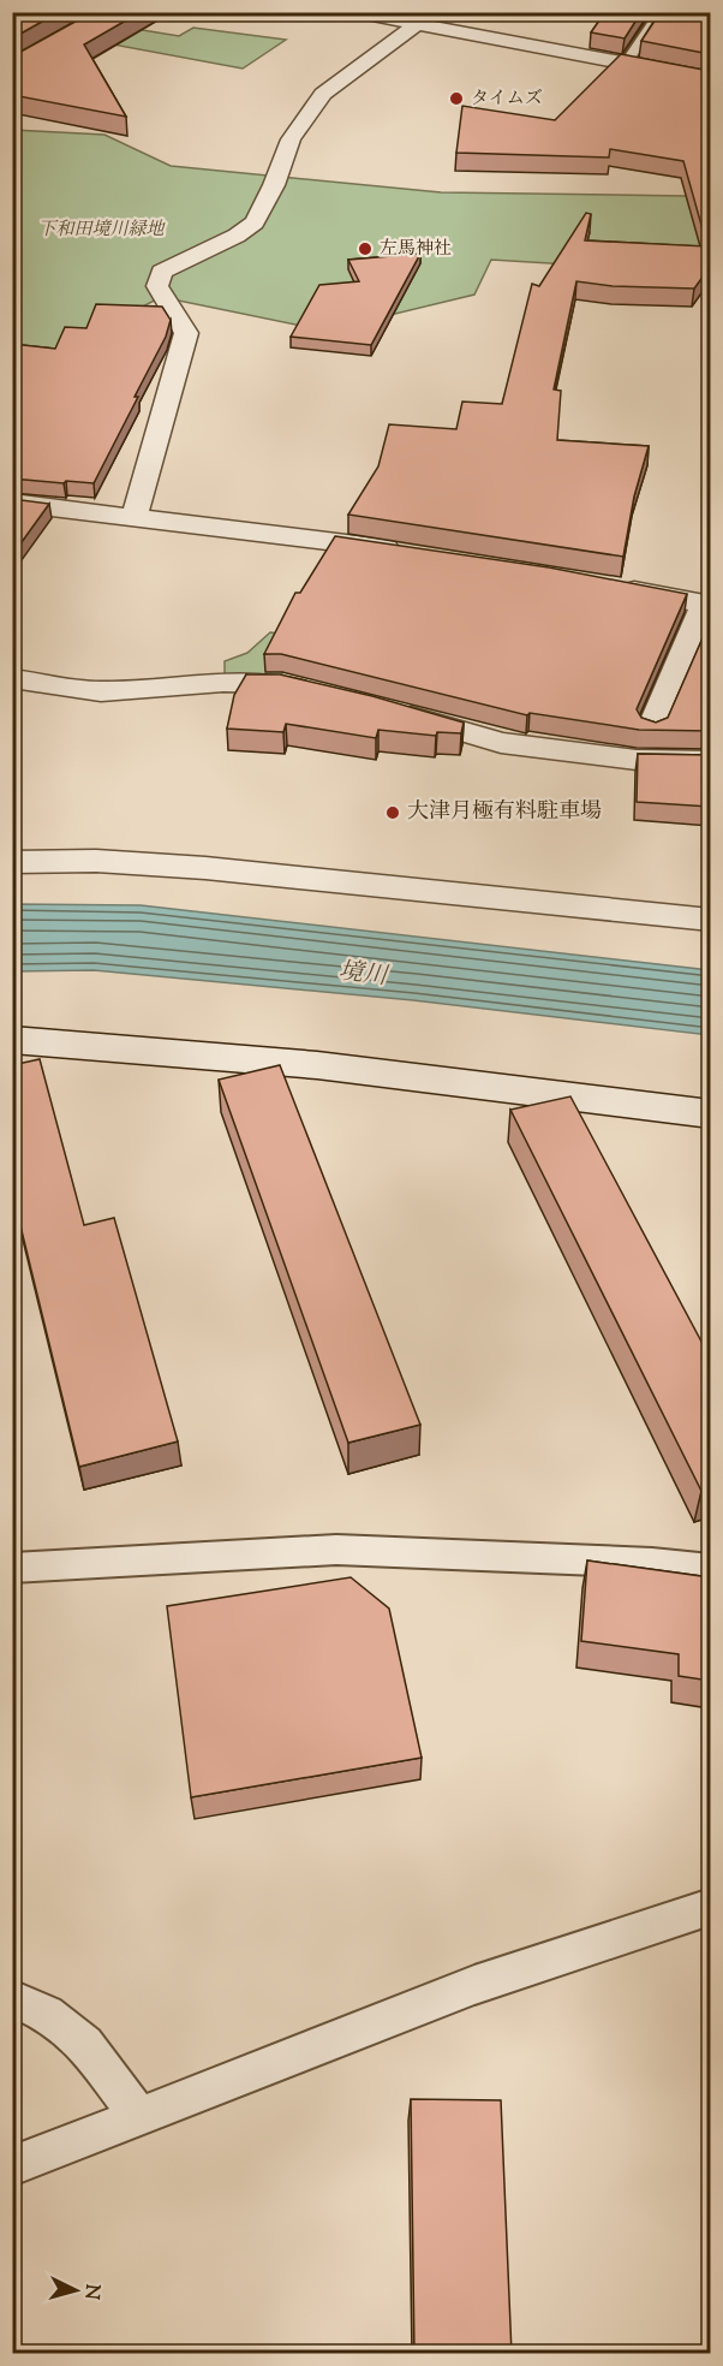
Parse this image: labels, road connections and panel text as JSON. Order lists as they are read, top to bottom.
{
  "water": ["境川"],
  "parks": ["下和田境川緑地"],
  "places": ["タイムズ", "左馬神社", "大津月極有料駐車場"],
  "north": "right"
}
